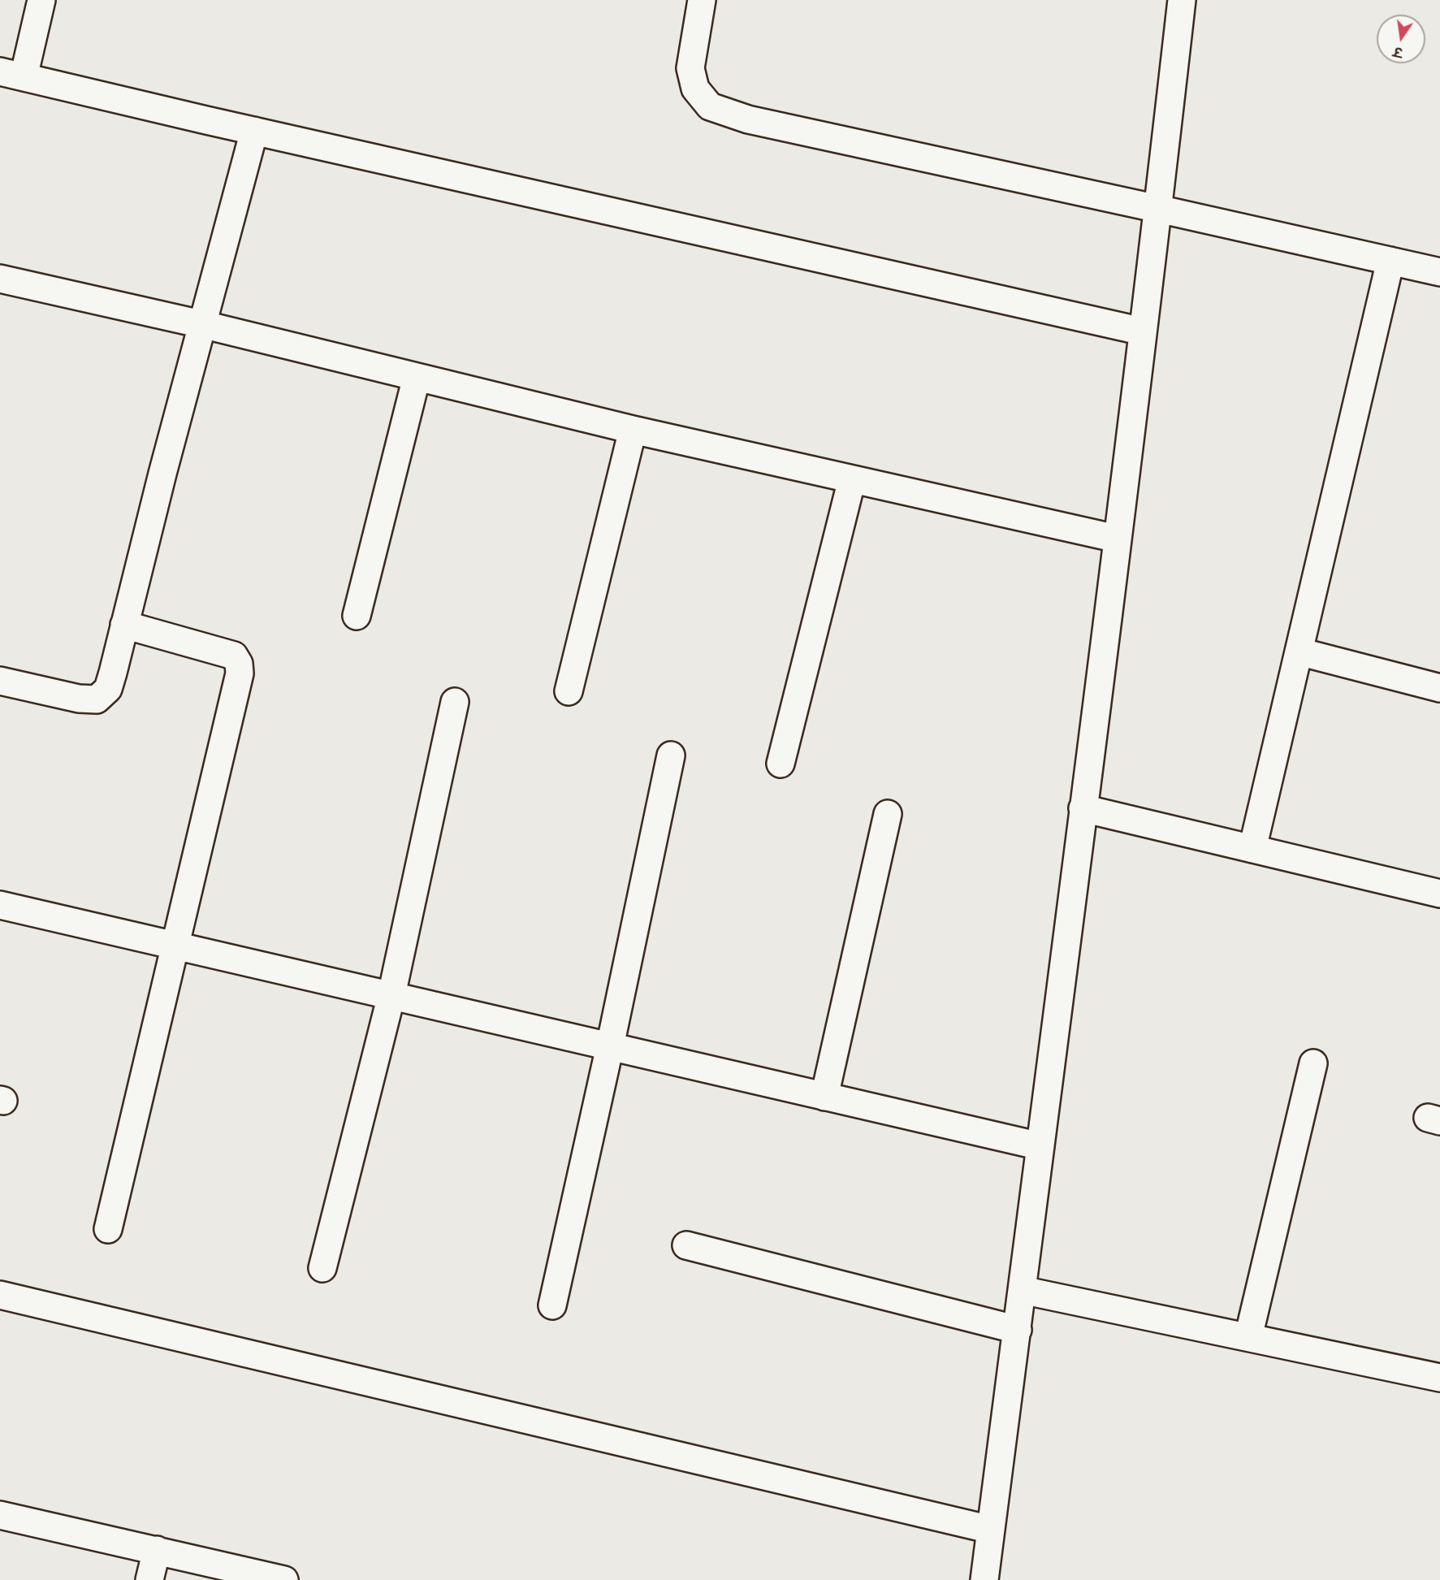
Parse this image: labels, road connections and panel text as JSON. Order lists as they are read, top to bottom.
{
  "north": "bottom"
}
